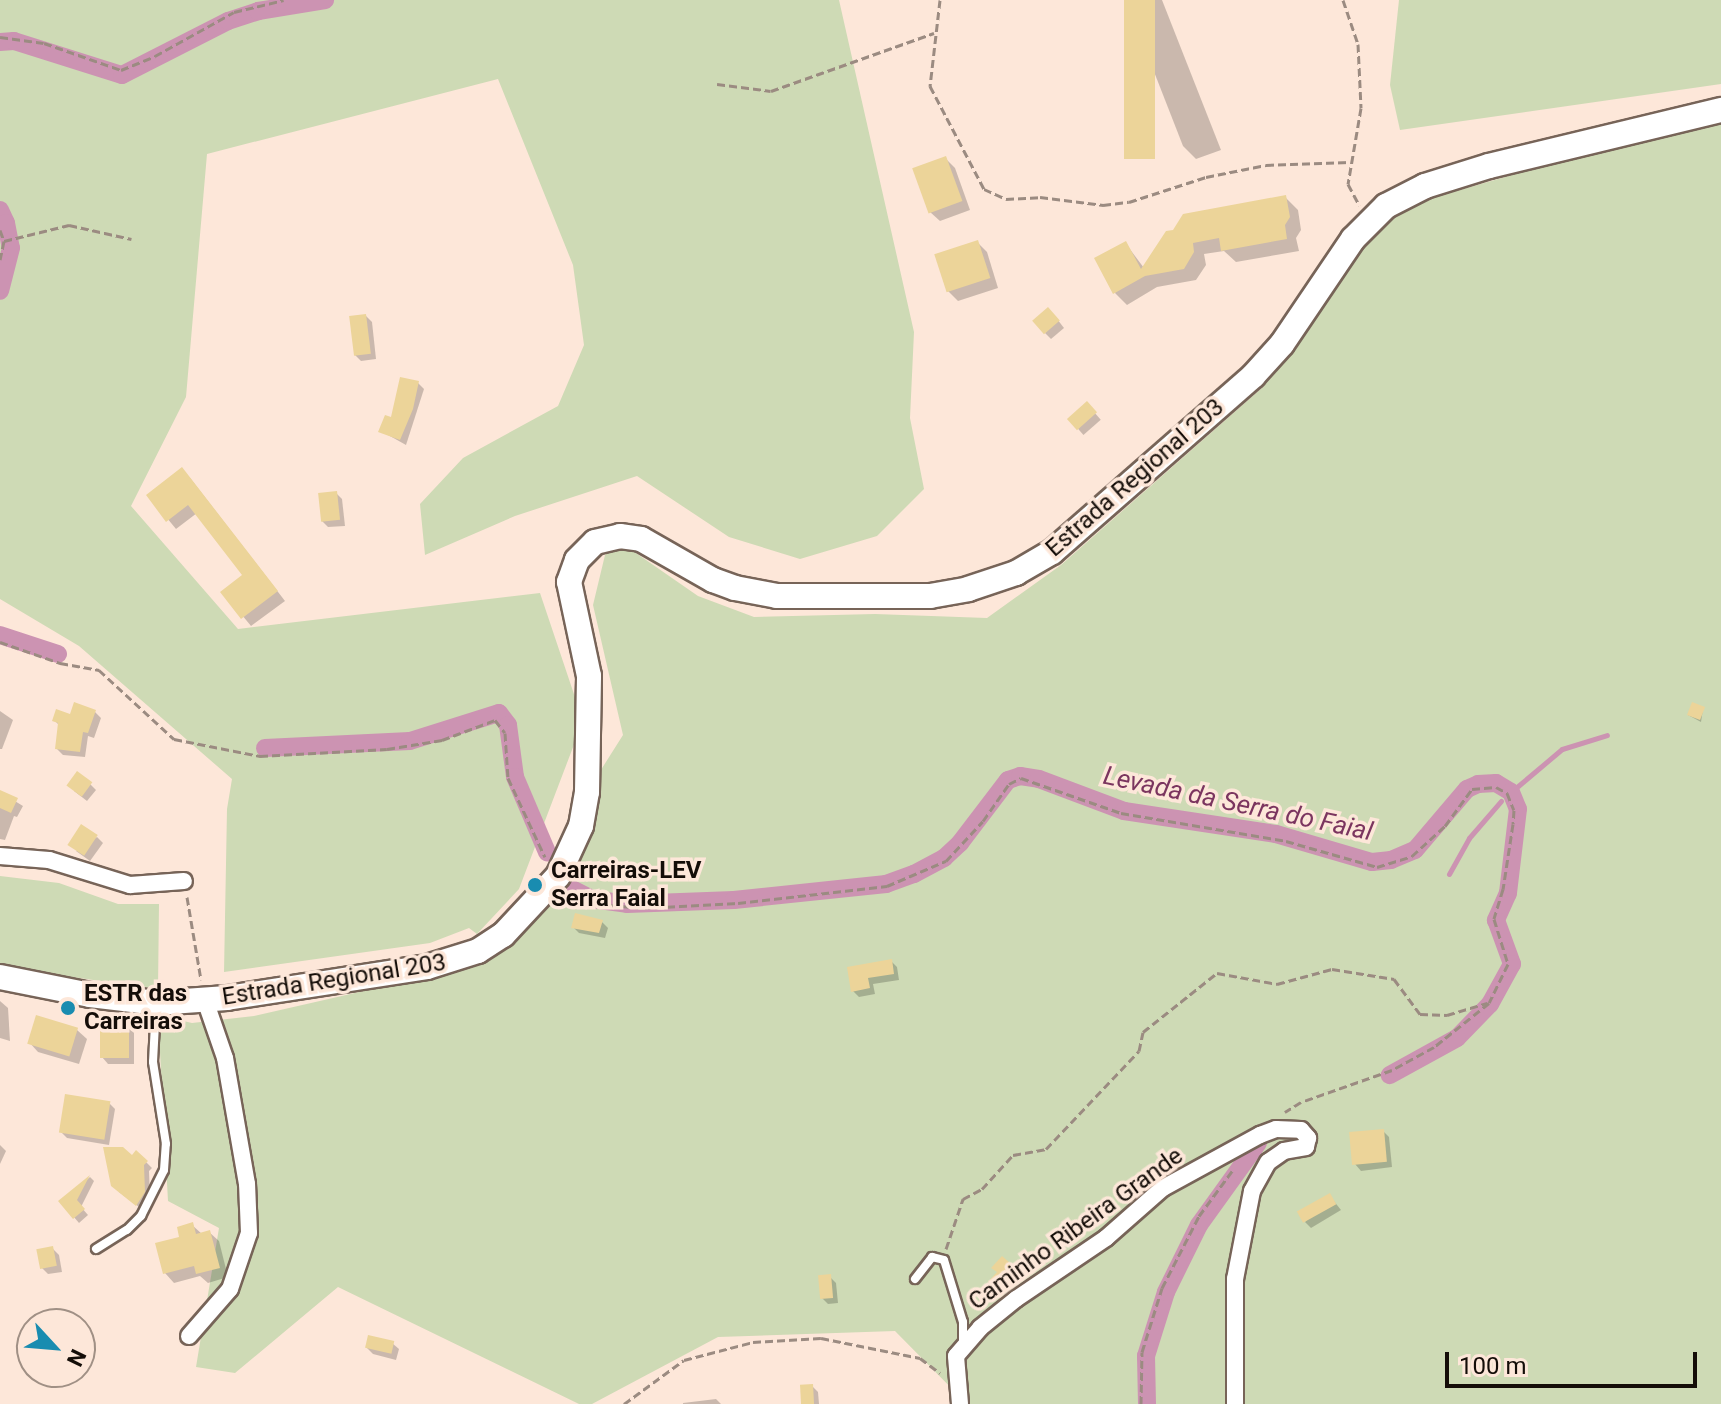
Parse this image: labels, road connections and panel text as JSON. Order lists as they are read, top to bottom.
{
  "streets": {
    "main road": ["Estrada Regional 203"],
    "street": ["Caminho Ribeira Grande"]
  },
  "water": ["Levada da Serra do Faial"],
  "places": ["Carreiras-LEV Serra Faial", "ESTR das Carreiras"],
  "scale_bar": "100 m",
  "north": "bottom right"
}
